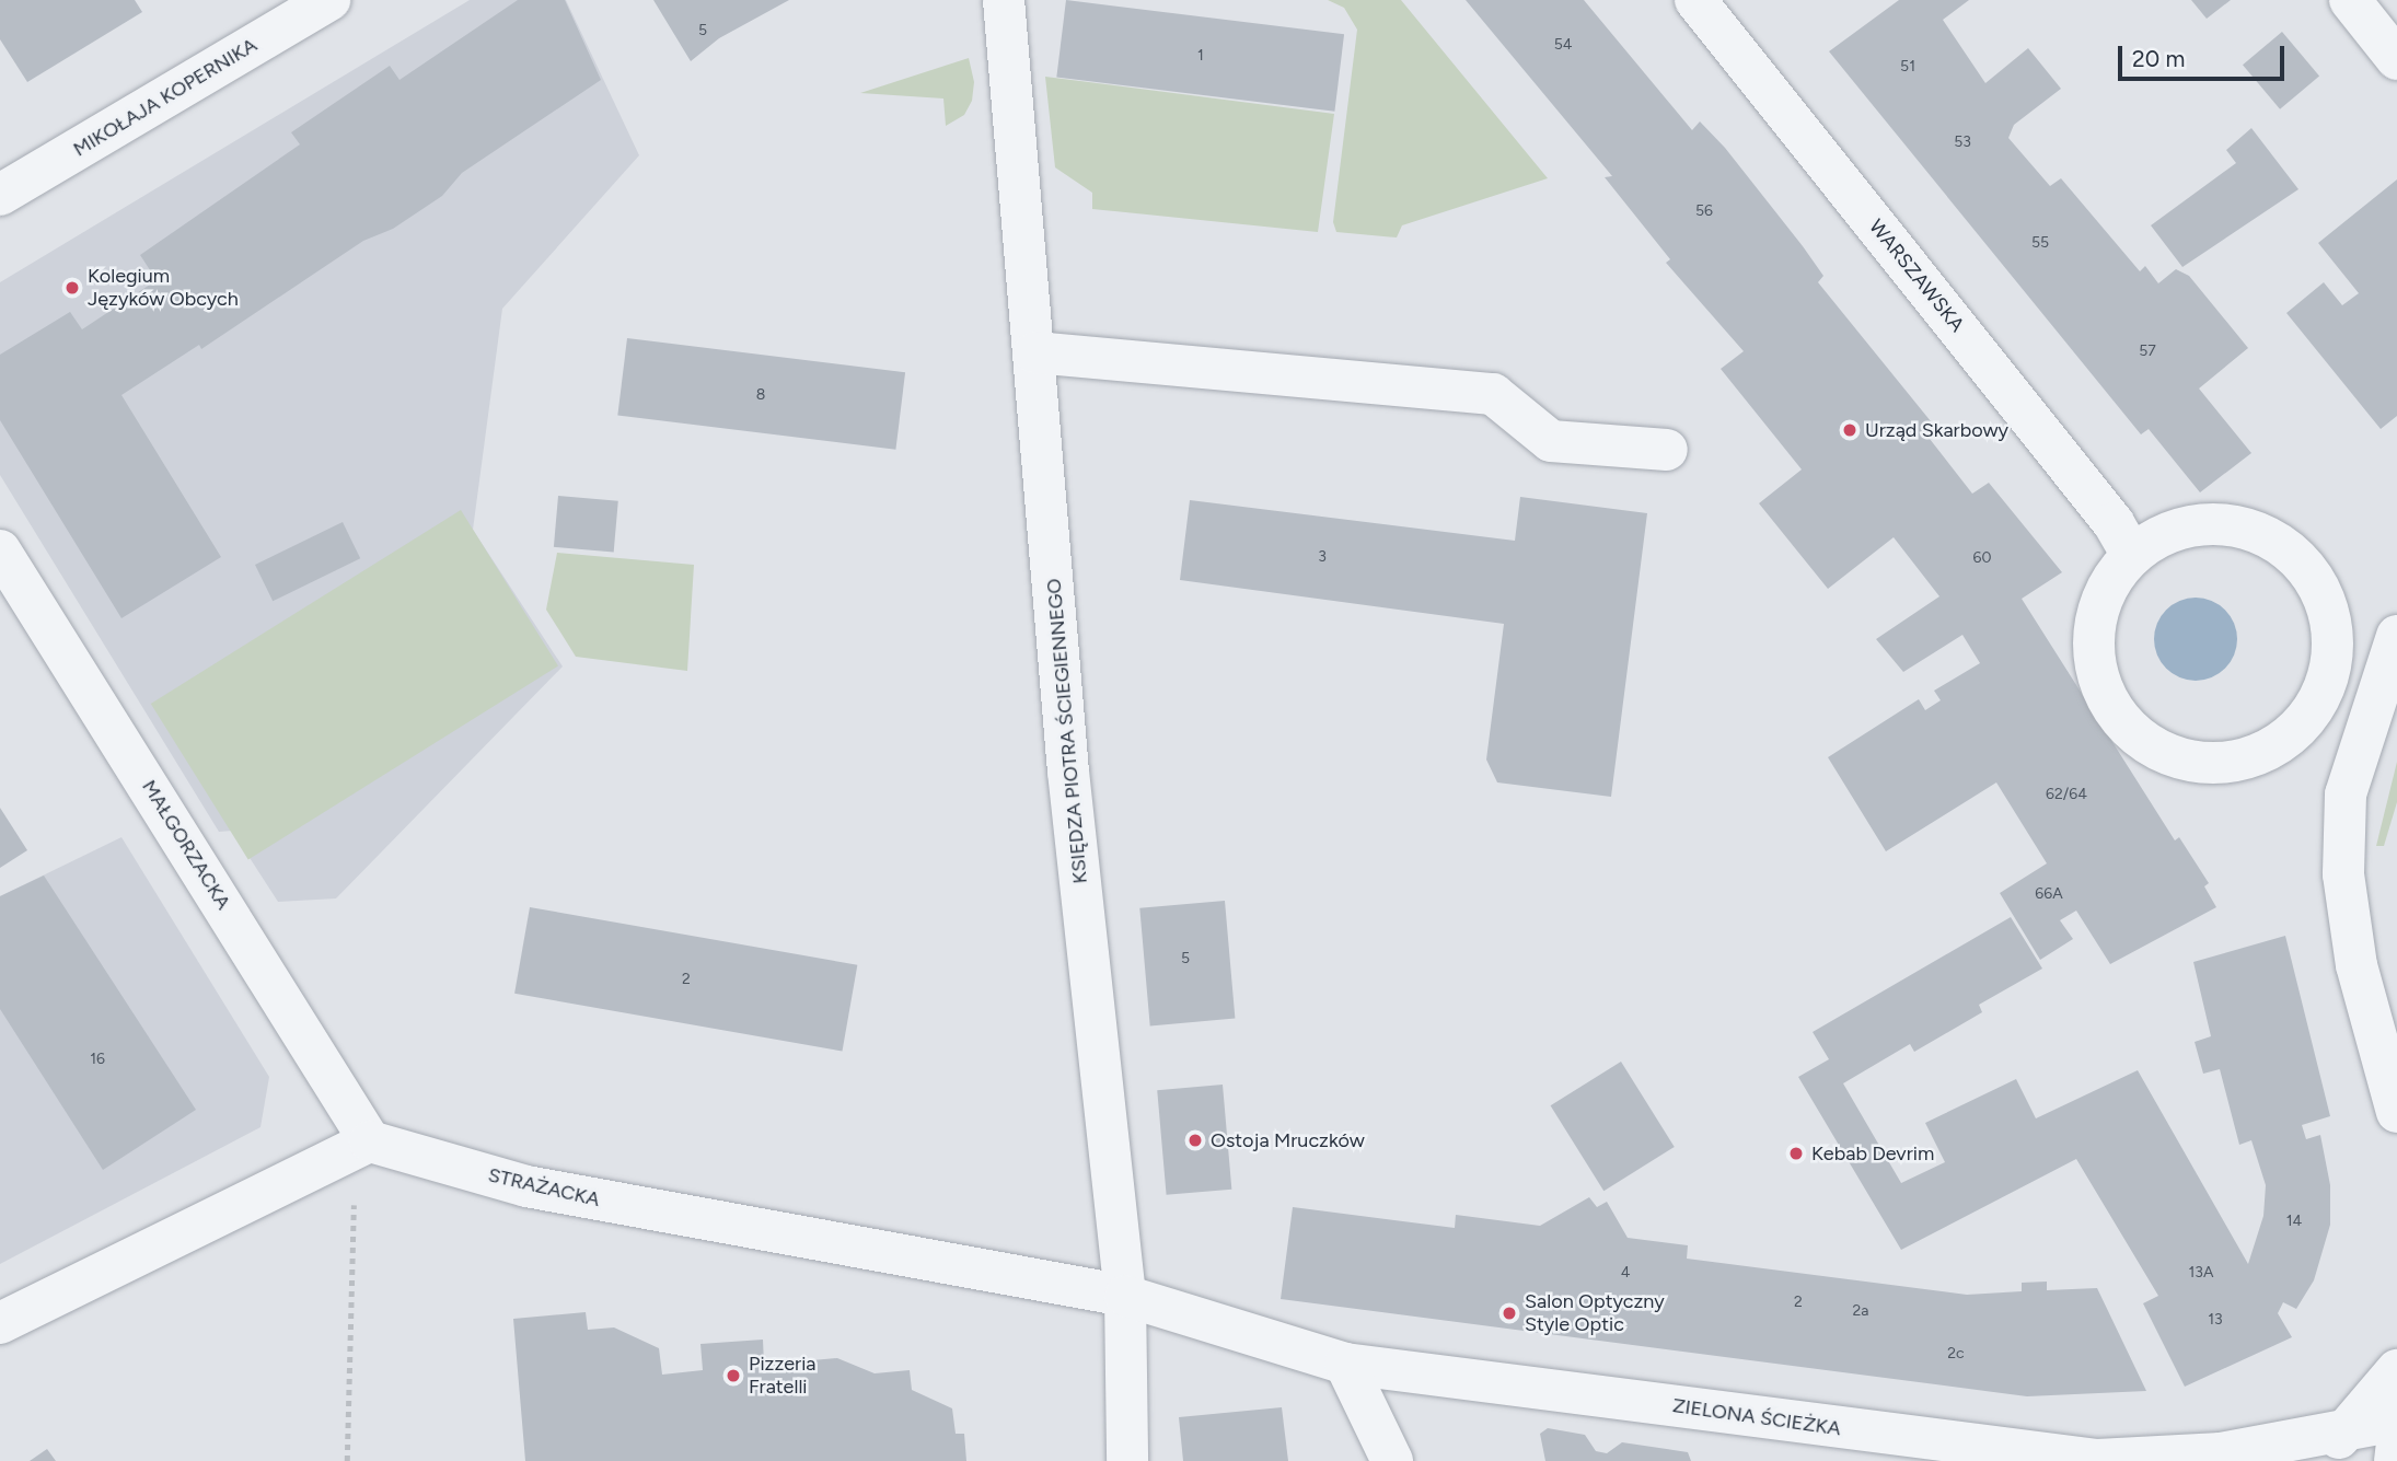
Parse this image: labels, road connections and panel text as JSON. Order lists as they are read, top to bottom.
{
  "streets": {
    "street": [
      "MIKOŁAJA KOPERNIKA",
      "WARSZAWSKA",
      "KSIĘDZA PIOTRA ŚCIEGIENNEGO",
      "MAŁGORZACKA",
      "STRAŻACKA",
      "ZIELONA ŚCIEŻKA"
    ]
  },
  "crossings": [
    ["KSIĘDZA PIOTRA ŚCIEGIENNEGO", "STRAŻACKA"],
    ["KSIĘDZA PIOTRA ŚCIEGIENNEGO", "ZIELONA ŚCIEŻKA"],
    ["MAŁGORZACKA", "STRAŻACKA"],
    ["STRAŻACKA", "ZIELONA ŚCIEŻKA"]
  ],
  "places": [
    "Kolegium Języków Obcych",
    "Urząd Skarbowy",
    "Ostoja Mruczków",
    "Kebab Devrim",
    "Salon Optyczny Style Optic",
    "Pizzeria Fratelli"
  ],
  "house_numbers": [
    "5",
    "54",
    "1",
    "51",
    "53",
    "56",
    "55",
    "57",
    "8",
    "3",
    "60",
    "62/64",
    "66A",
    "5",
    "2",
    "16",
    "14",
    "4",
    "13A",
    "2",
    "2a",
    "13",
    "2c"
  ],
  "scale_bar": "20 m"
}
